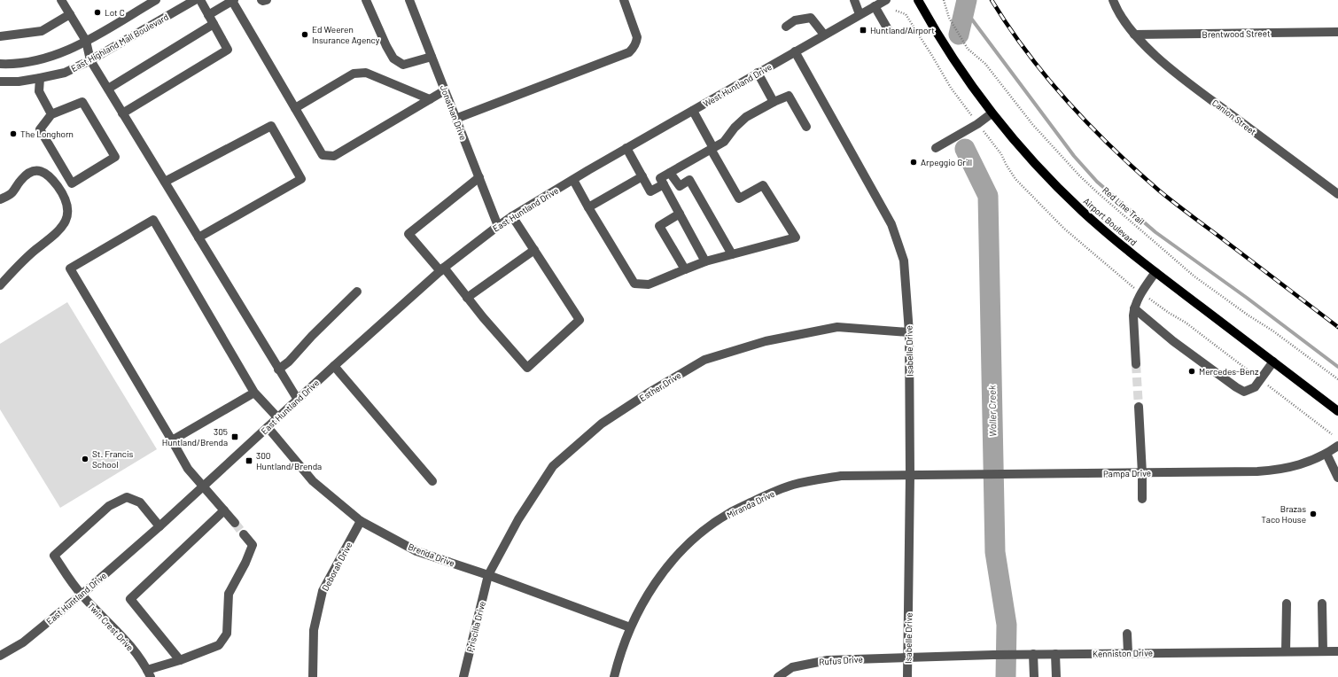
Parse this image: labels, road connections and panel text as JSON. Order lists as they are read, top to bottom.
{
  "streets": {
    "main road": ["Airport Boulevard"],
    "street": [
      "Brentwood Street",
      "East Highland Mall Boulevard",
      "West Huntland Drive",
      "Jonathan Drive",
      "Canion Street",
      "East Huntland Drive",
      "Isabelle Drive",
      "Esther Drive",
      "Pampa Drive",
      "Miranda Drive",
      "Brenda Drive",
      "Deborah Drive",
      "Twin Crest Drive",
      "Priscilla Drive",
      "Kenniston Drive",
      "Rufus Drive"
    ],
    "path": ["Red Line Trail"]
  },
  "crossings": [
    ["Brentwood Street", "Canion Street"],
    ["West Huntland Drive", "East Huntland Drive"],
    ["West Huntland Drive", "Isabelle Drive"],
    ["Jonathan Drive", "East Huntland Drive"],
    ["East Huntland Drive", "Brenda Drive"],
    ["East Huntland Drive", "Twin Crest Drive"],
    ["Isabelle Drive", "Esther Drive"],
    ["Isabelle Drive", "Pampa Drive"],
    ["Isabelle Drive", "Miranda Drive"],
    ["Isabelle Drive", "Kenniston Drive"],
    ["Isabelle Drive", "Rufus Drive"],
    ["Esther Drive", "Brenda Drive"],
    ["Esther Drive", "Priscilla Drive"],
    ["Pampa Drive", "Miranda Drive"],
    ["Miranda Drive", "Brenda Drive"],
    ["Brenda Drive", "Deborah Drive"],
    ["Brenda Drive", "Priscilla Drive"],
    ["Kenniston Drive", "Rufus Drive"]
  ],
  "water": ["Waller Creek"],
  "places": {
    "other": [
      "Lot C",
      "Ed Weeren Insurance Agency",
      "The Longhorn",
      "Arpeggio Grill",
      "Mercedes-Benz",
      "St. Francis School",
      "Brazas Taco House"
    ],
    "transit": ["Huntland/Airport", "305 Huntland/Brenda", "300 Huntland/Brenda"]
  }
}
